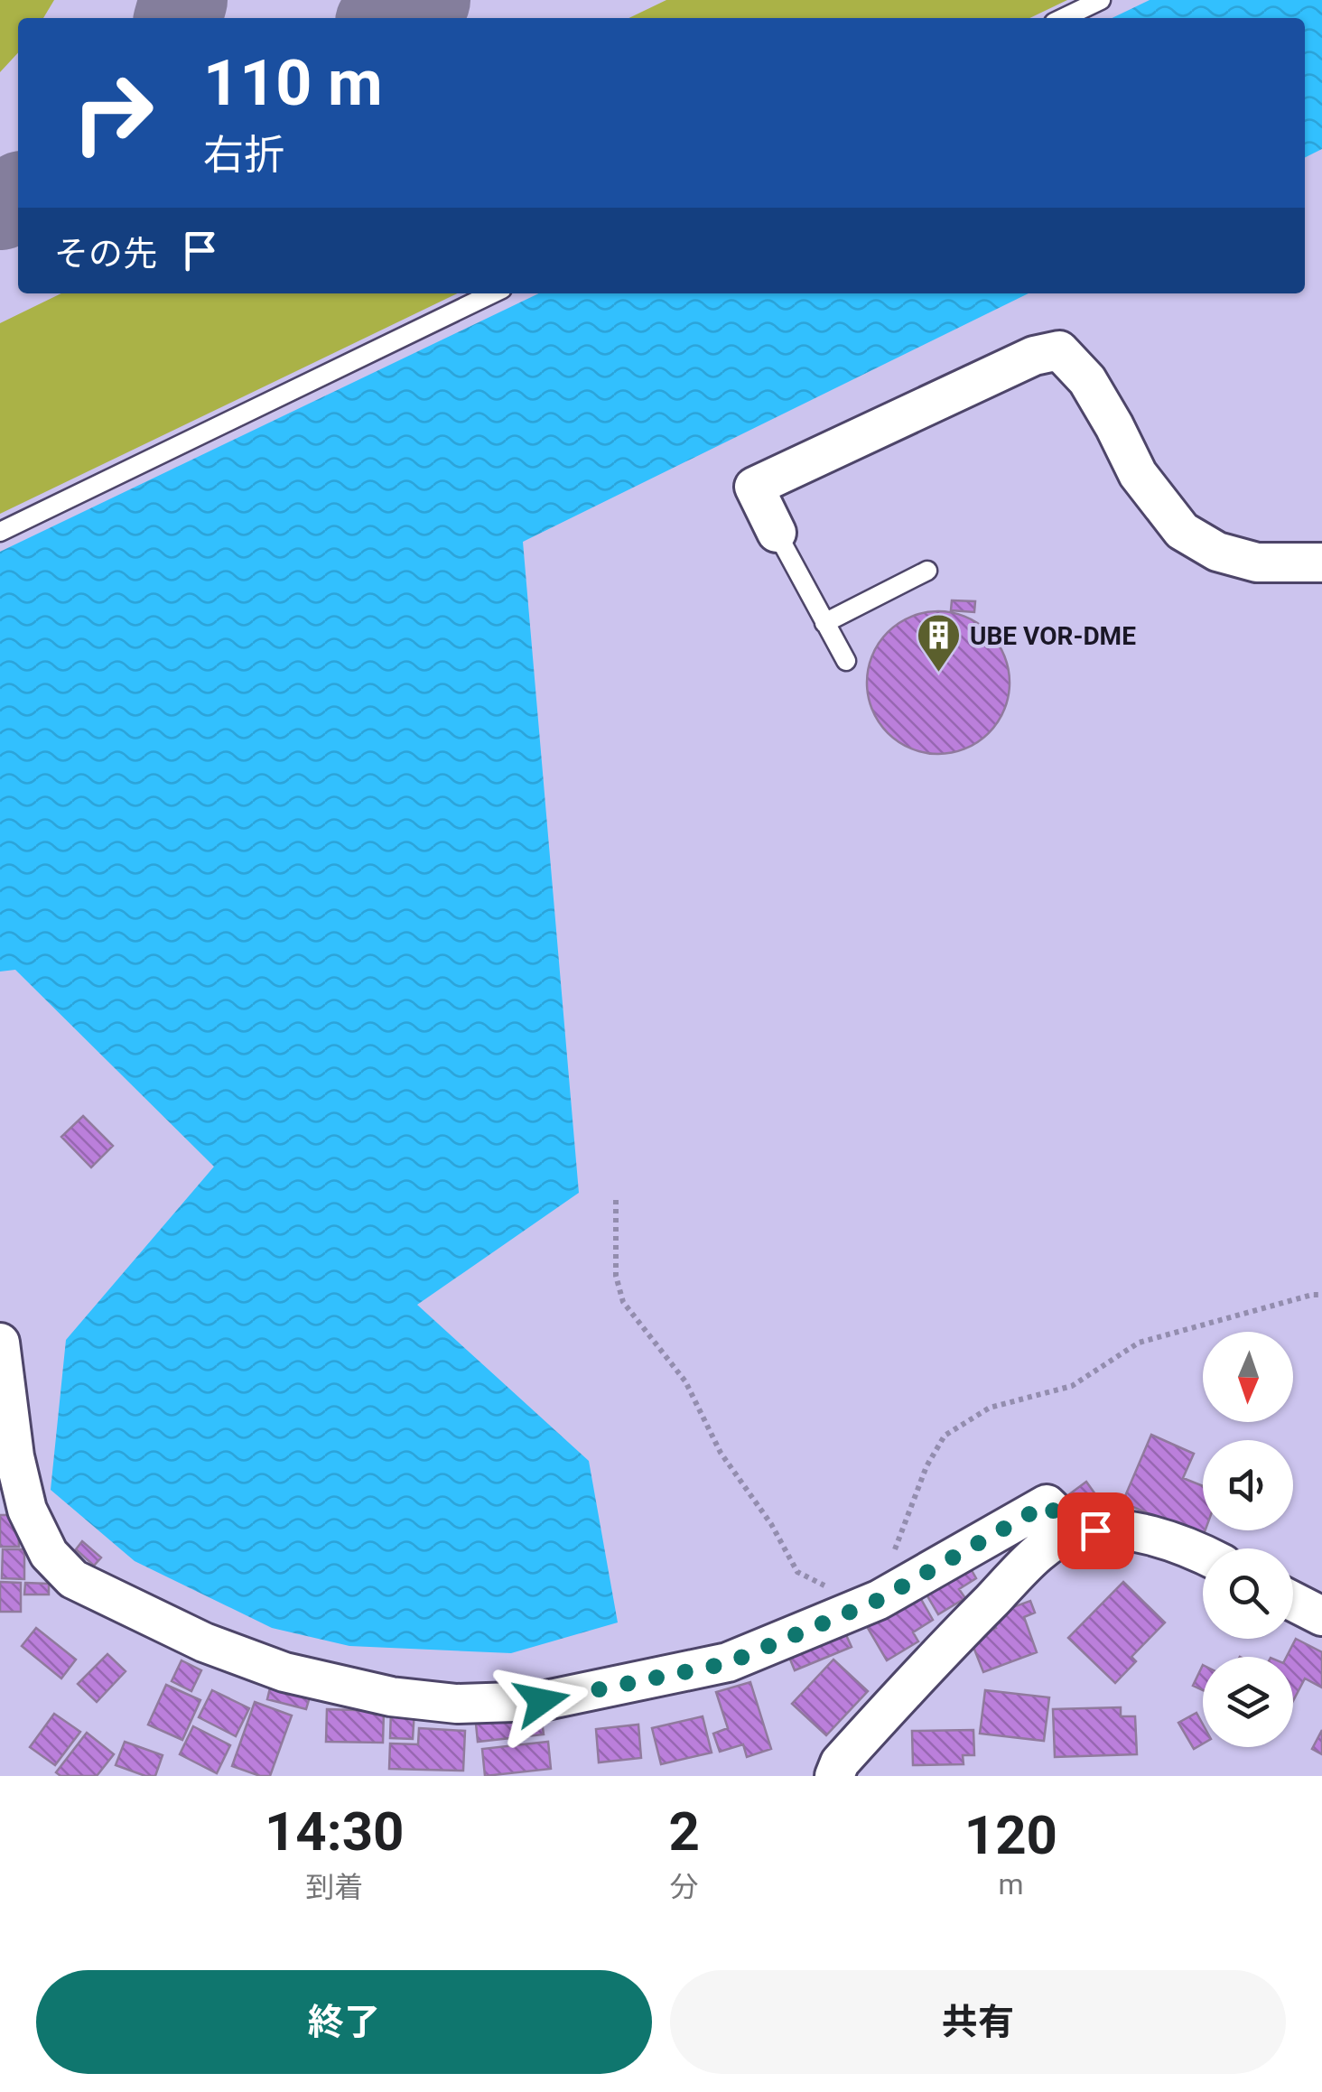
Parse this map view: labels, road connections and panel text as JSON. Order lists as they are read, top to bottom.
{
  "places": {
    "building": ["UBE VOR-DME"]
  },
  "north": "bottom",
  "page": {
    "turn": ["110 m", "右折"],
    "then": "その先",
    "eta": [
      "14:30",
      "到着",
      "2",
      "分",
      "120",
      "m"
    ],
    "buttons": ["終了", "共有"]
  }
}
